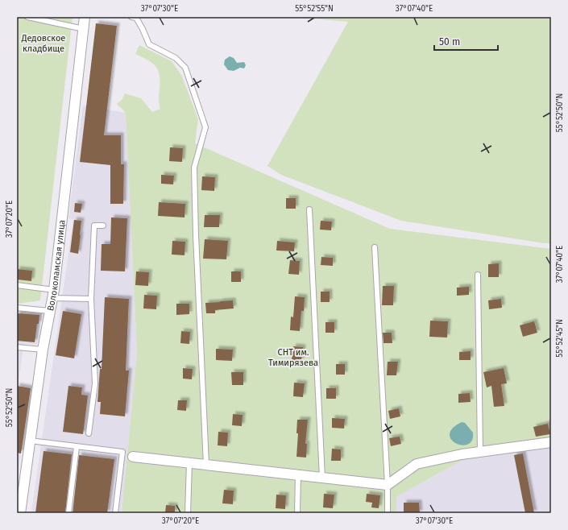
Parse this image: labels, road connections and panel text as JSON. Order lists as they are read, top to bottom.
{
  "streets": {
    "street": ["Волоколамская улица"]
  },
  "parks": ["Дедовское кладбище", "СНТ им. Тимирязева"],
  "scale_bar": "50 m",
  "coordinates": [
    "37°07'30\"E",
    "55°52'55\"N",
    "37°07'40\"E",
    "55°52'50\"N",
    "37°07'20\"E",
    "55°52'45\"N"
  ]
}
